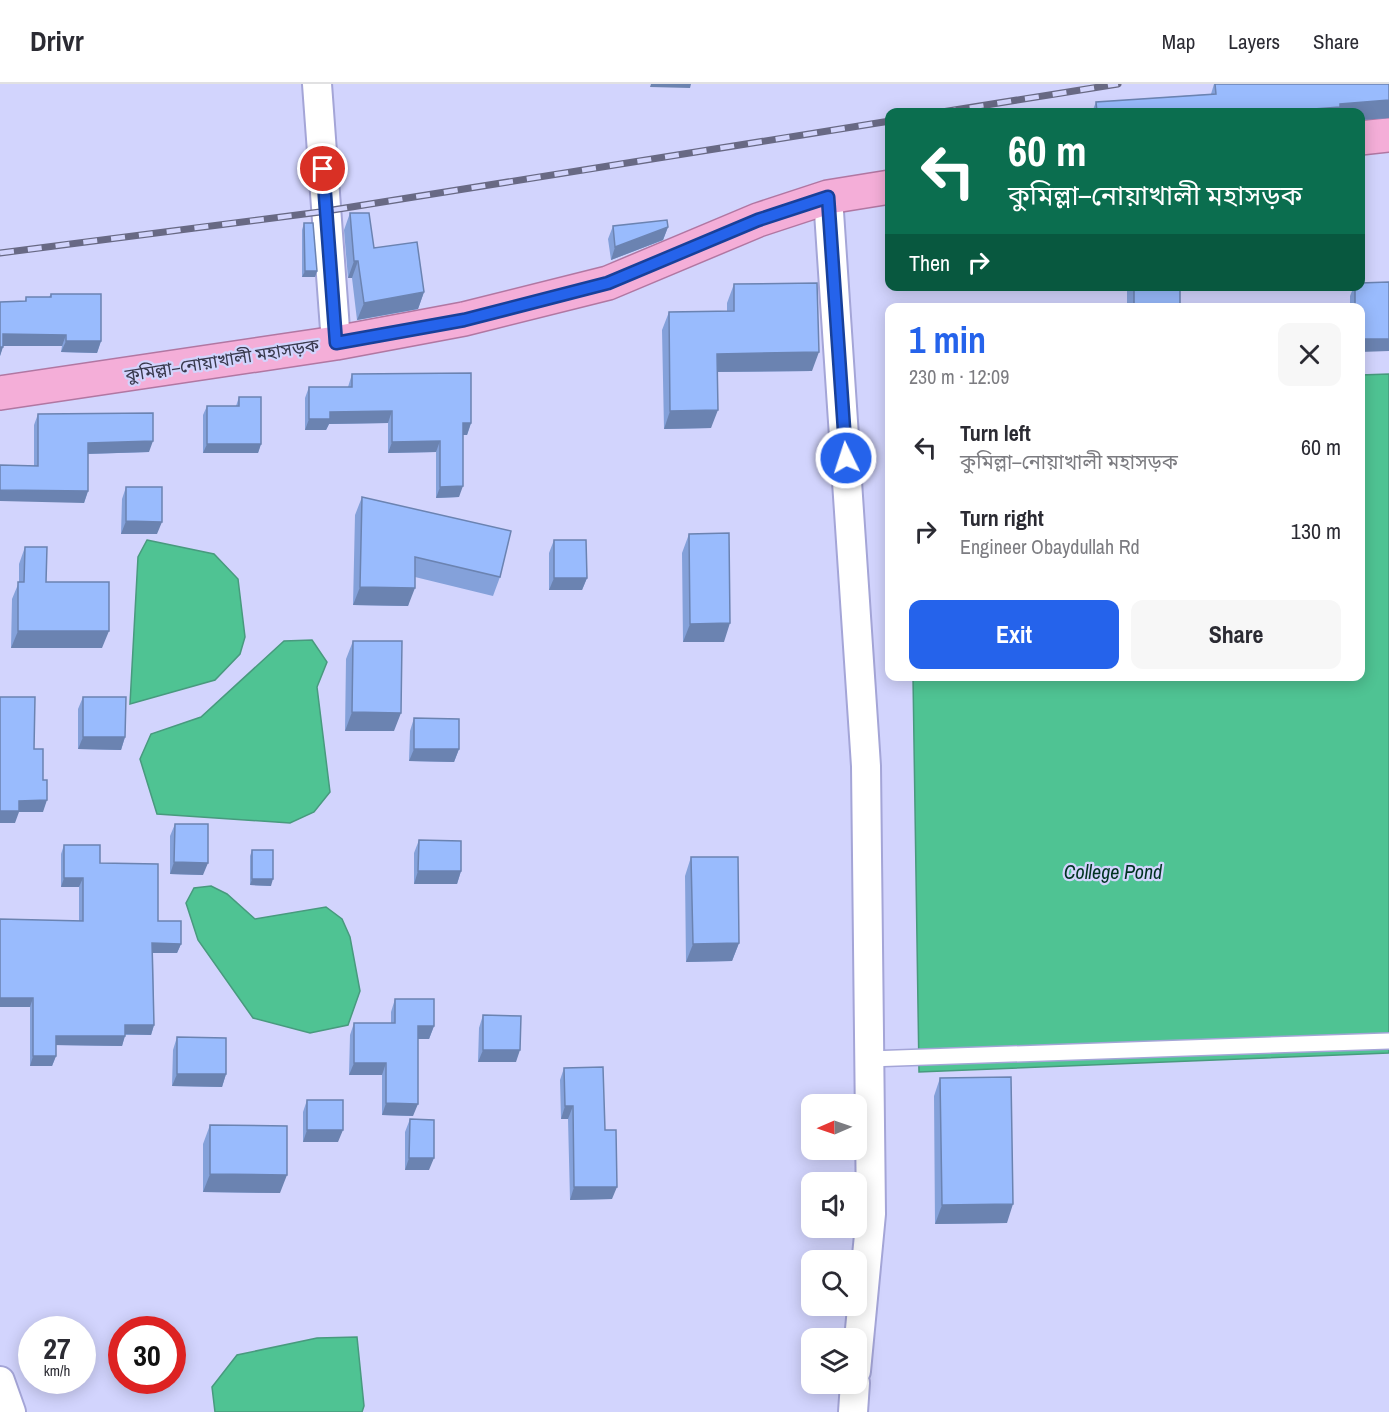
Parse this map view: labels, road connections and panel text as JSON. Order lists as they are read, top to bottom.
{
  "streets": {
    "highway": ["কুমিল্লা–নোয়াখালী মহাসড়ক"]
  },
  "water": ["College Pond"],
  "north": "left",
  "page": {
    "header": "Drivr",
    "nav": ["Map", "Layers", "Share"],
    "turn": ["60 m", "কুমিল্লা–নোয়াখালী মহাসড়ক"],
    "then": "Then",
    "heading": ["1 min", "230 m · 12:09"],
    "list": [
      {
        "name": "Turn left",
        "note": "কুমিল্লা–নোয়াখালী মহাসড়ক",
        "value": "60 m"
      },
      {
        "name": "Turn right",
        "note": "Engineer Obaydullah Rd",
        "value": "130 m"
      }
    ],
    "buttons": ["Exit", "Share"],
    "speed": "27 km/h",
    "limit": "30"
  }
}
